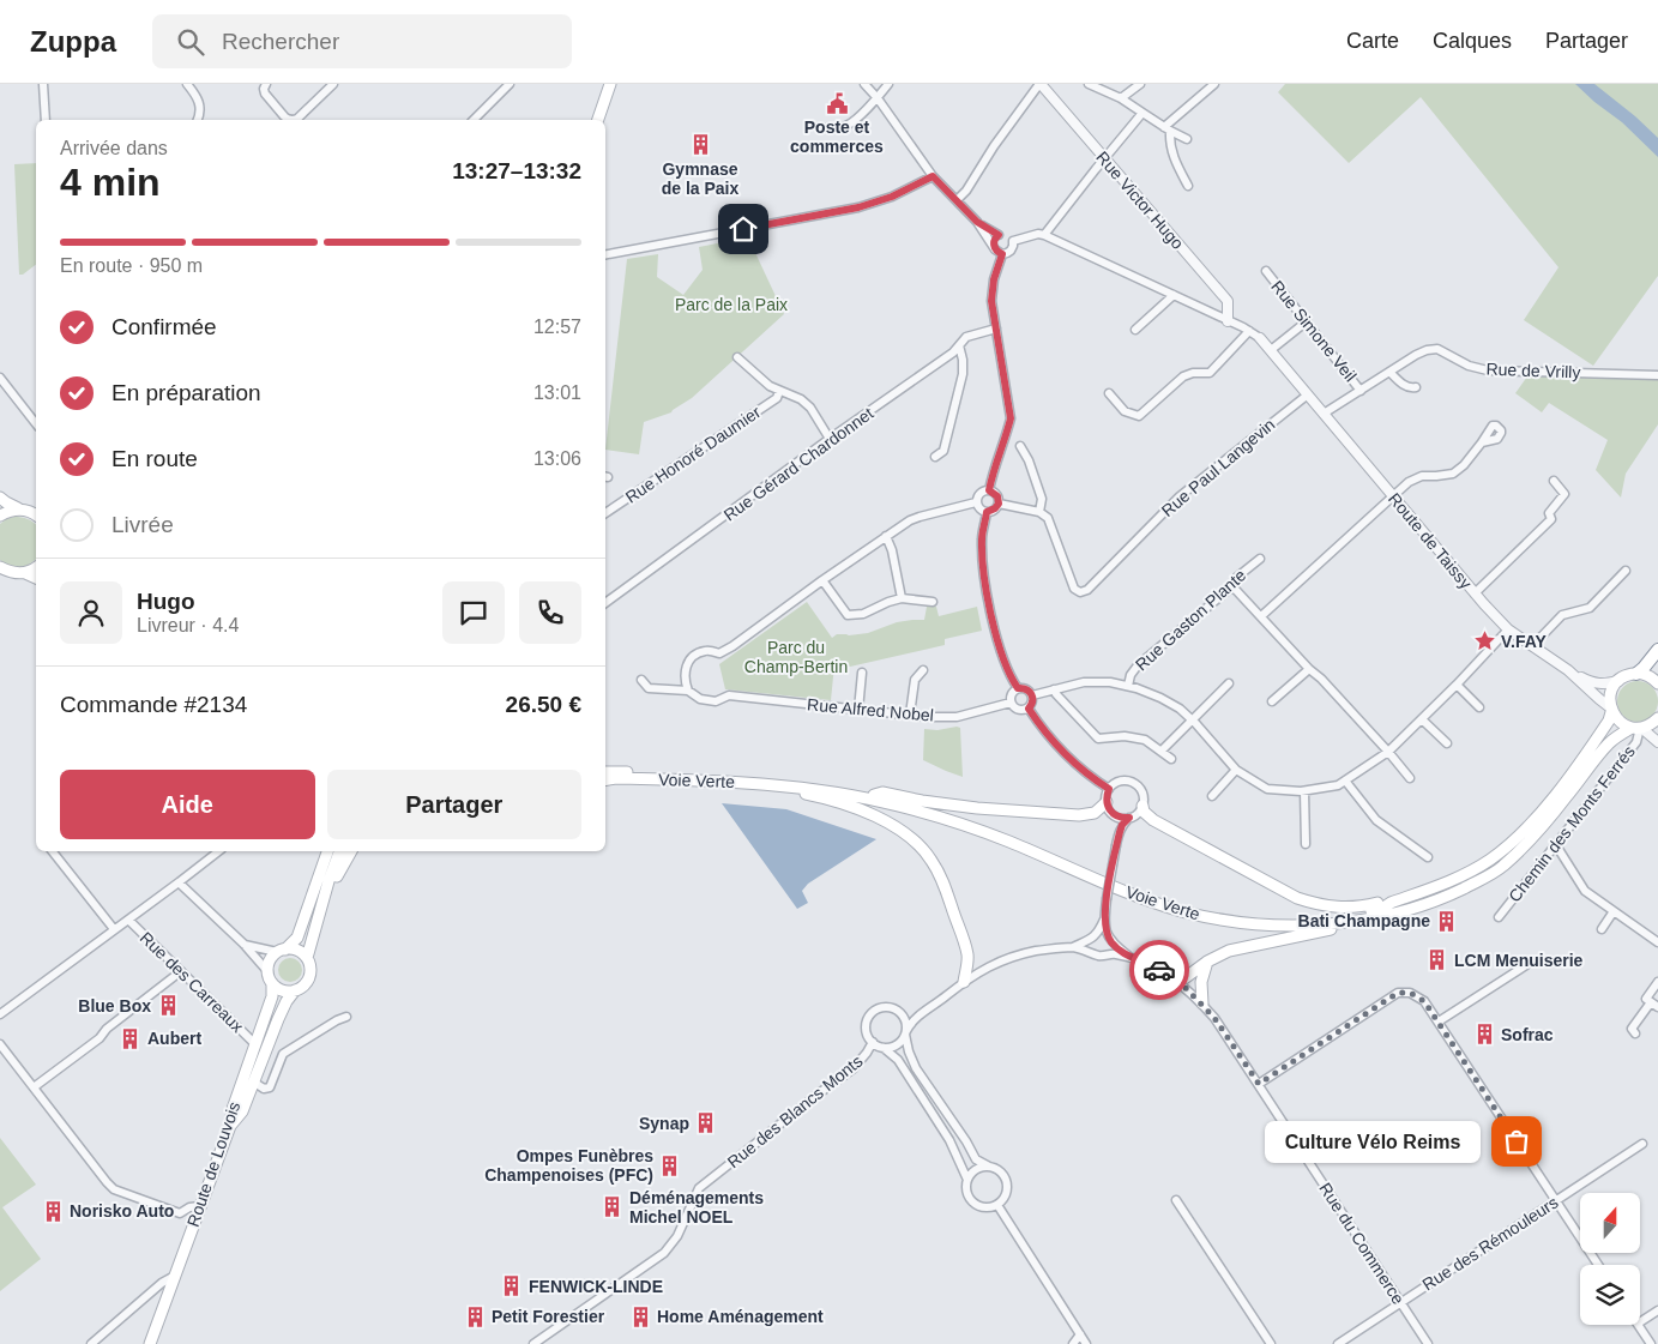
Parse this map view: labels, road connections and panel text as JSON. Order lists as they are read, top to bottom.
{
  "streets": {
    "main road": ["Voie Verte", "Route de Louvois"],
    "street": [
      "Rue Victor Hugo",
      "Rue Simone Veil",
      "Rue de Vrilly",
      "Rue Honoré Daumier",
      "Rue Gérard Chardonnet",
      "Rue Paul Langevin",
      "Route de Taissy",
      "Rue Gaston Plante",
      "Rue Alfred Nobel",
      "Chemin des Monts Ferrés",
      "Rue des Carreaux",
      "Rue des Blancs Monts",
      "Rue du Commerce",
      "Rue des Rémouleurs"
    ]
  },
  "crossings": [
    ["Rue Simone Veil", "Rue de Vrilly"],
    ["Rue de Vrilly", "Route de Taissy"],
    ["Rue Paul Langevin", "Route de Taissy"],
    ["Route de Taissy", "Voie Verte"],
    ["Voie Verte", "Chemin des Monts Ferrés"],
    ["Rue des Carreaux", "Route de Louvois"],
    ["Rue du Commerce", "Rue des Rémouleurs"]
  ],
  "parks": ["Parc de la Paix", "Parc du Champ-Bertin"],
  "places": {
    "public building": ["Poste et commerces"],
    "building": [
      "Gymnase de la Paix",
      "Bati Champagne",
      "LCM Menuiserie",
      "Blue Box",
      "Sofrac",
      "Aubert",
      "Synap",
      "Ompes Funèbres Champenoises (PFC)",
      "Déménagements Michel NOEL",
      "Norisko Auto",
      "FENWICK-LINDE",
      "Petit Forestier",
      "Home Aménagement"
    ],
    "place": ["V.FAY"],
    "other": ["Culture Vélo Reims"]
  },
  "north": "top",
  "page": {
    "header": "Zuppa",
    "search": "Rechercher",
    "nav": ["Carte", "Calques", "Partager"],
    "heading": ["4 min", "Arrivée dans", "13:27–13:32"],
    "panel": [
      "Hugo",
      "Livreur · 4.4",
      "Commande #2134",
      "26.50 €"
    ],
    "bar": "En route · 950 m",
    "list": [
      ["Confirmée", "12:57"],
      ["En préparation", "13:01"],
      ["En route", "13:06"],
      "Livrée"
    ],
    "buttons": ["Aide", "Partager"],
    "bubble": "Culture Vélo Reims"
  }
}
